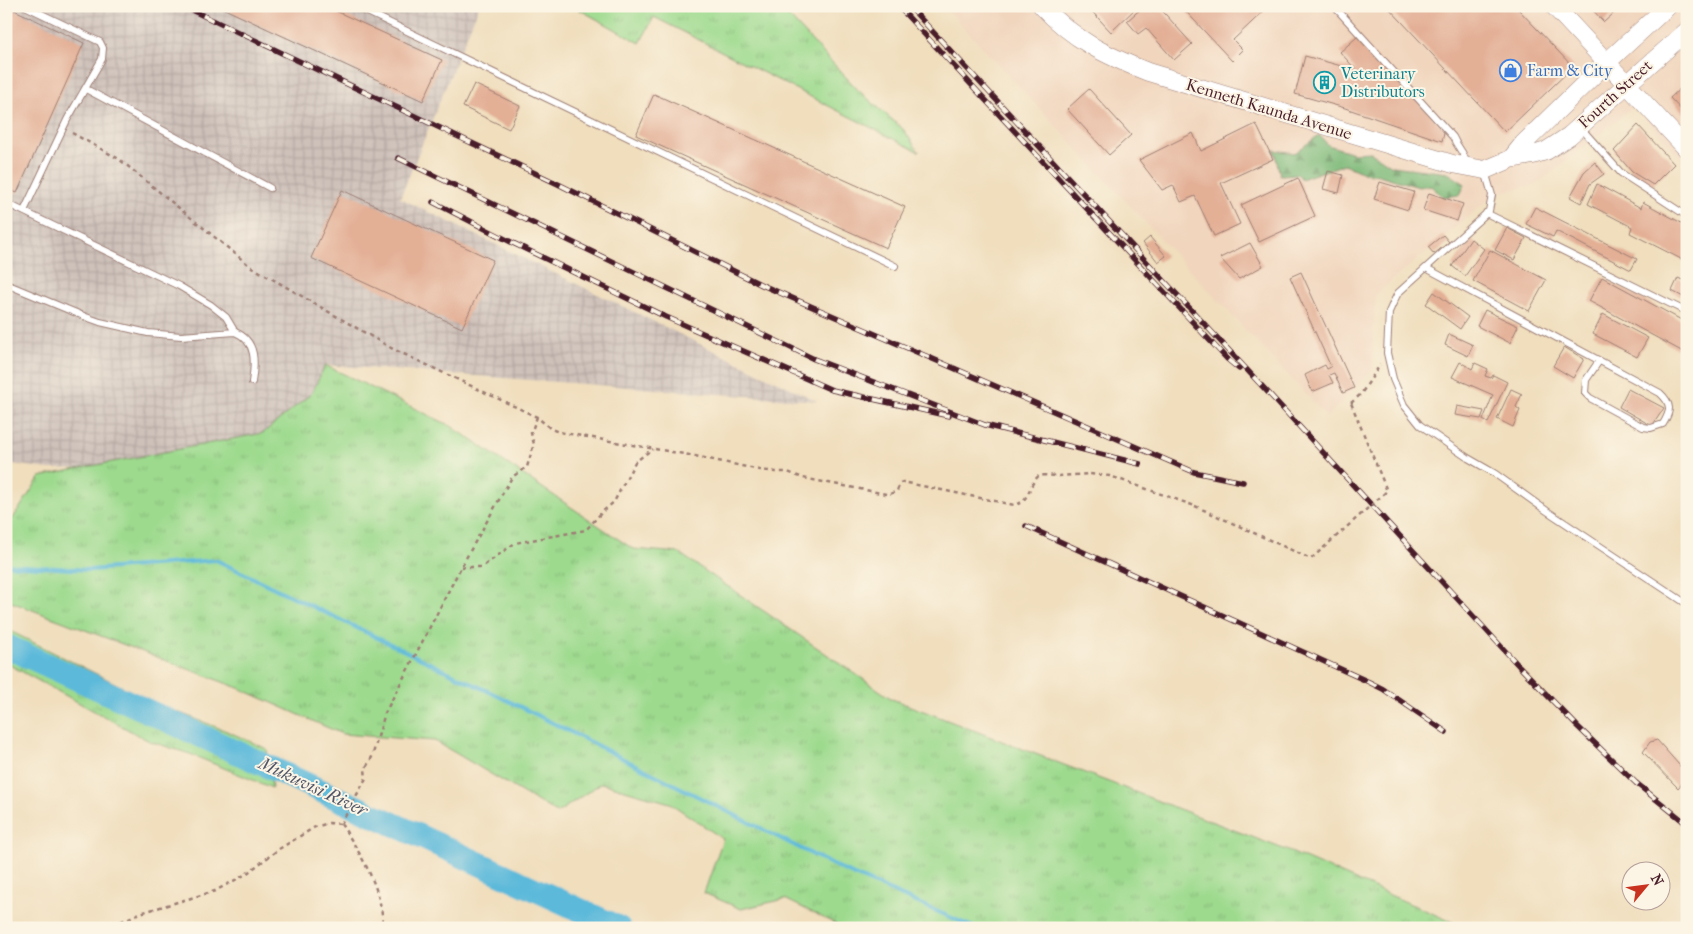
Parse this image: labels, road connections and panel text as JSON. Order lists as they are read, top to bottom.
{
  "streets": {
    "main road": ["Fourth Street", "Kenneth Kaunda Avenue"]
  },
  "water": ["Mukuvisi River"],
  "places": {
    "shop": ["Farm & City"],
    "building": ["Veterinary Distributors"]
  },
  "north": "top right"
}
